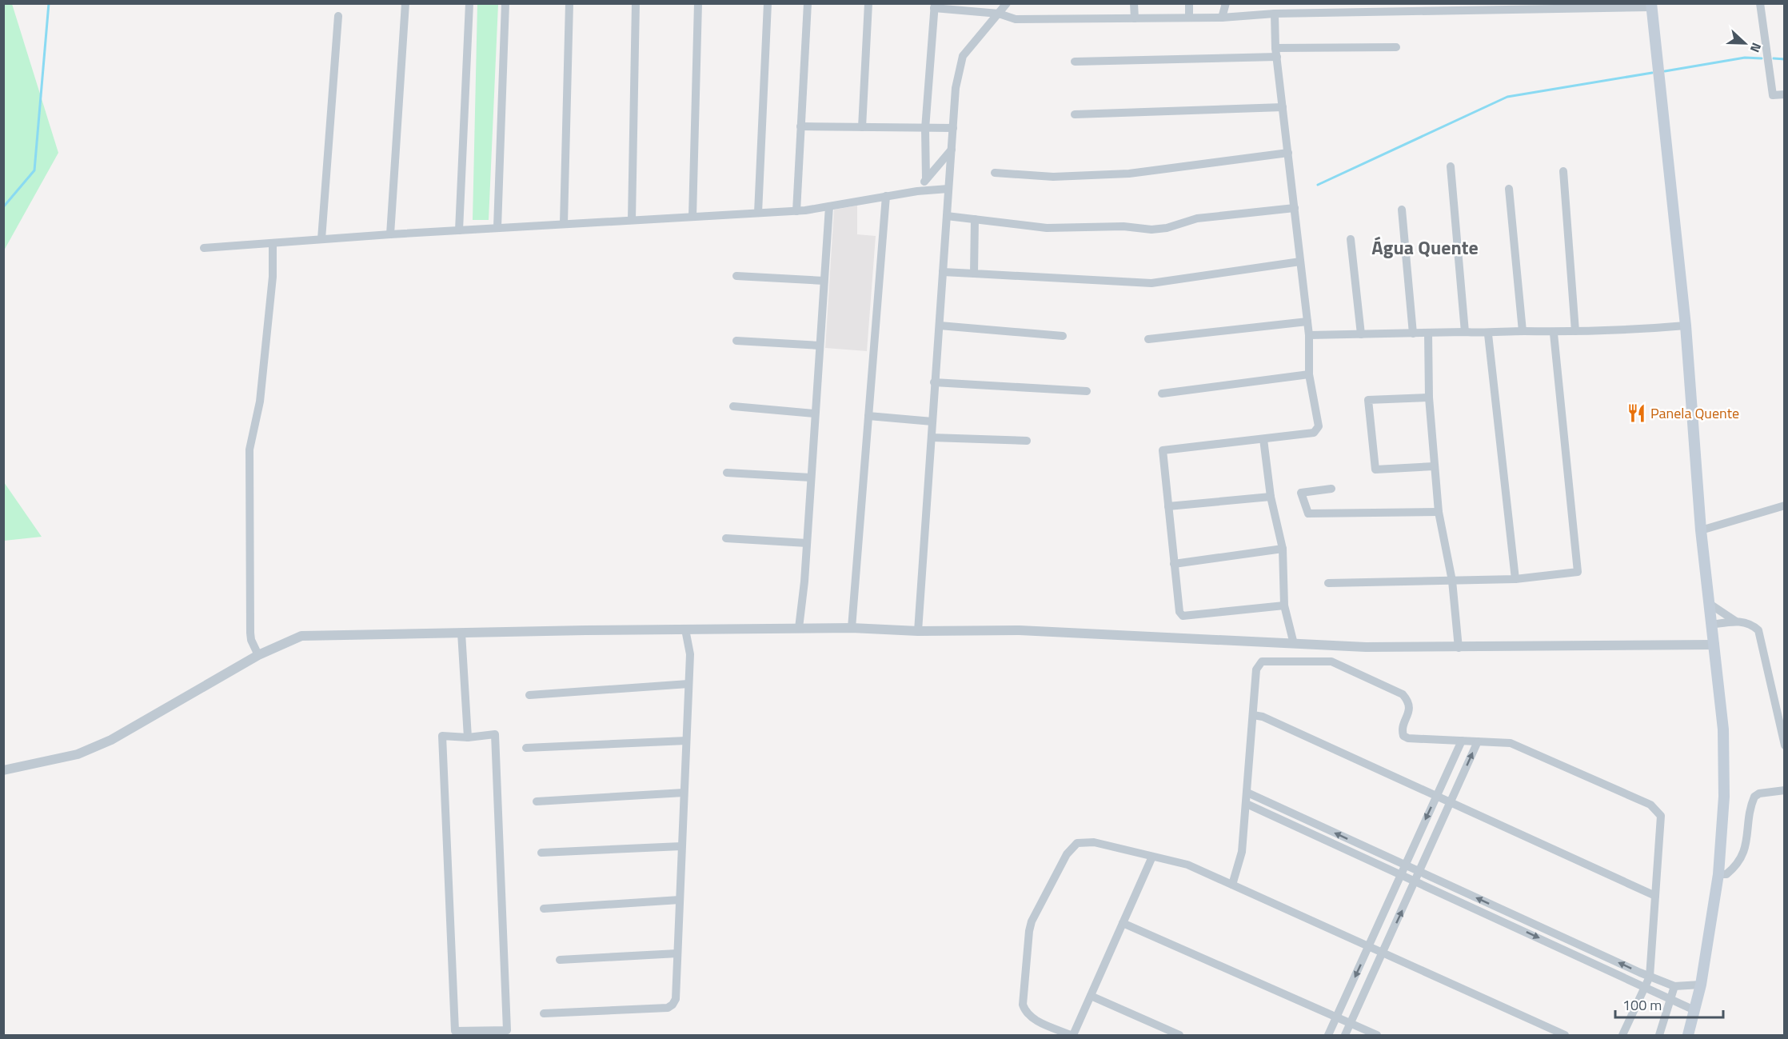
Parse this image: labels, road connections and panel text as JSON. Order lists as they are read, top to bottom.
{
  "districts": ["Água Quente"],
  "places": {
    "restaurant": ["Panela Quente"]
  },
  "scale_bar": "100 m",
  "north": "right"
}
